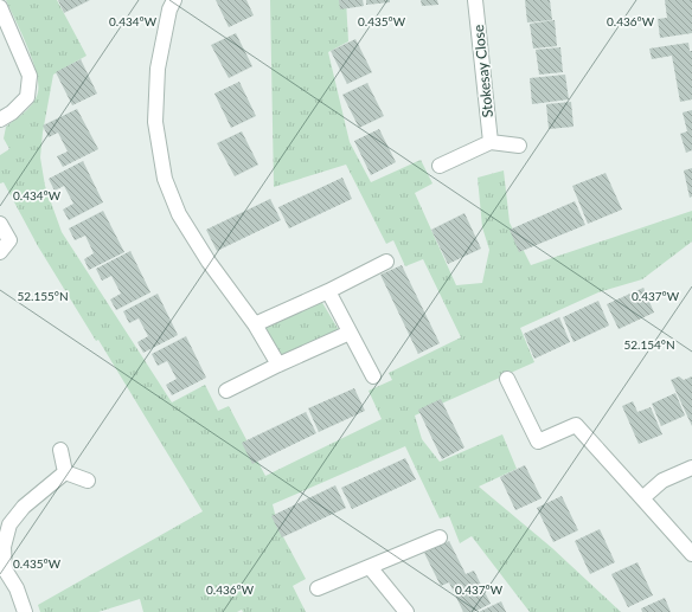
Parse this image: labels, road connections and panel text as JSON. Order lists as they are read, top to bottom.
{
  "streets": {
    "street": ["Stokesay Close"]
  },
  "coordinates": [
    "0.434°W",
    "0.435°W",
    "0.436°W",
    "0.437°W",
    "52.155°N",
    "52.154°N"
  ]
}
